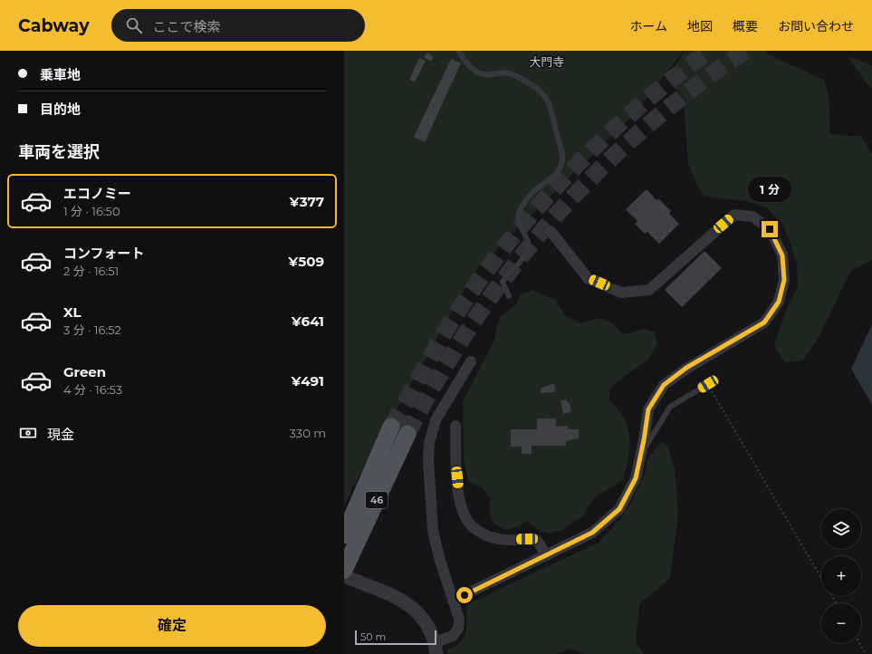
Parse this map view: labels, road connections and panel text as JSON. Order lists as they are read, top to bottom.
{
  "streets": {
    "main road": ["46"]
  },
  "districts": ["大門寺"],
  "scale_bar": "50 m",
  "page": {
    "header": "Cabway",
    "search": "ここで検索",
    "nav": [
      "ホーム",
      "地図",
      "概要",
      "お問い合わせ"
    ],
    "banner": ["乗車地", "目的地"],
    "heading": "車両を選択",
    "list": [
      {
        "name": "エコノミー",
        "note": "1 分 · 16:50",
        "value": "¥377"
      },
      {
        "name": "コンフォート",
        "note": "2 分 · 16:51",
        "value": "¥509"
      },
      {
        "name": "XL",
        "note": "3 分 · 16:52",
        "value": "¥641"
      },
      {
        "name": "Green",
        "note": "4 分 · 16:53",
        "value": "¥491"
      }
    ],
    "bubble": "1 分",
    "pay": ["現金", "330 m"],
    "map_buttons": ["+", "−"],
    "buttons": "確定",
    "scale": "50 m"
  }
}
